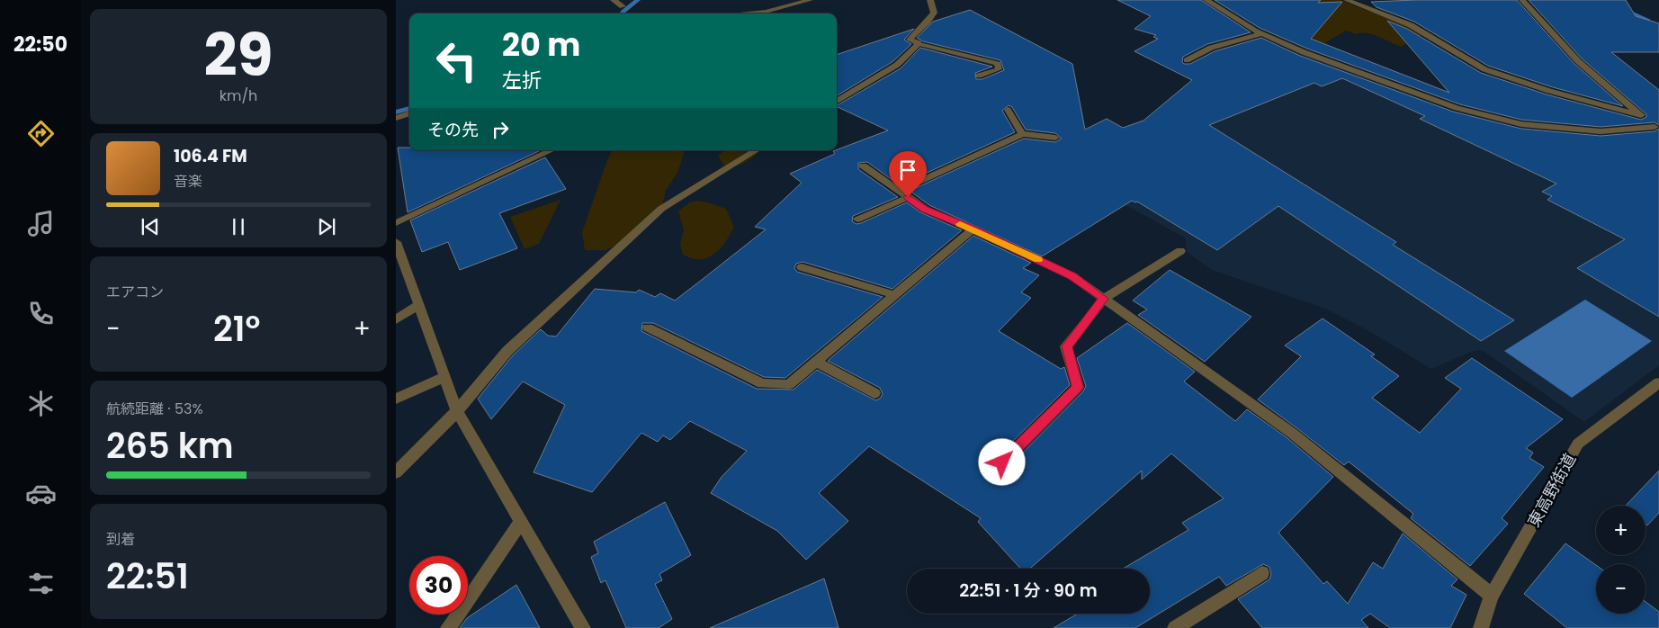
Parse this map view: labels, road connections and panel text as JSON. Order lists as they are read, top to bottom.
{
  "streets": {
    "street": ["東高野街道"]
  },
  "page": {
    "tabs": "22:50",
    "tile": [
      ["29", "km/h"],
      "エアコン",
      ["航続距離 · 53%", "265 km"],
      ["到着", "22:51"]
    ],
    "turn": ["20 m", "左折"],
    "then": "その先",
    "song": ["106.4 FM", "音楽"],
    "heat": ["−", "21°", "+"],
    "map_buttons": ["+", "−"],
    "limit": "30",
    "trip": "22:51 · 1 分 · 90 m"
  }
}
